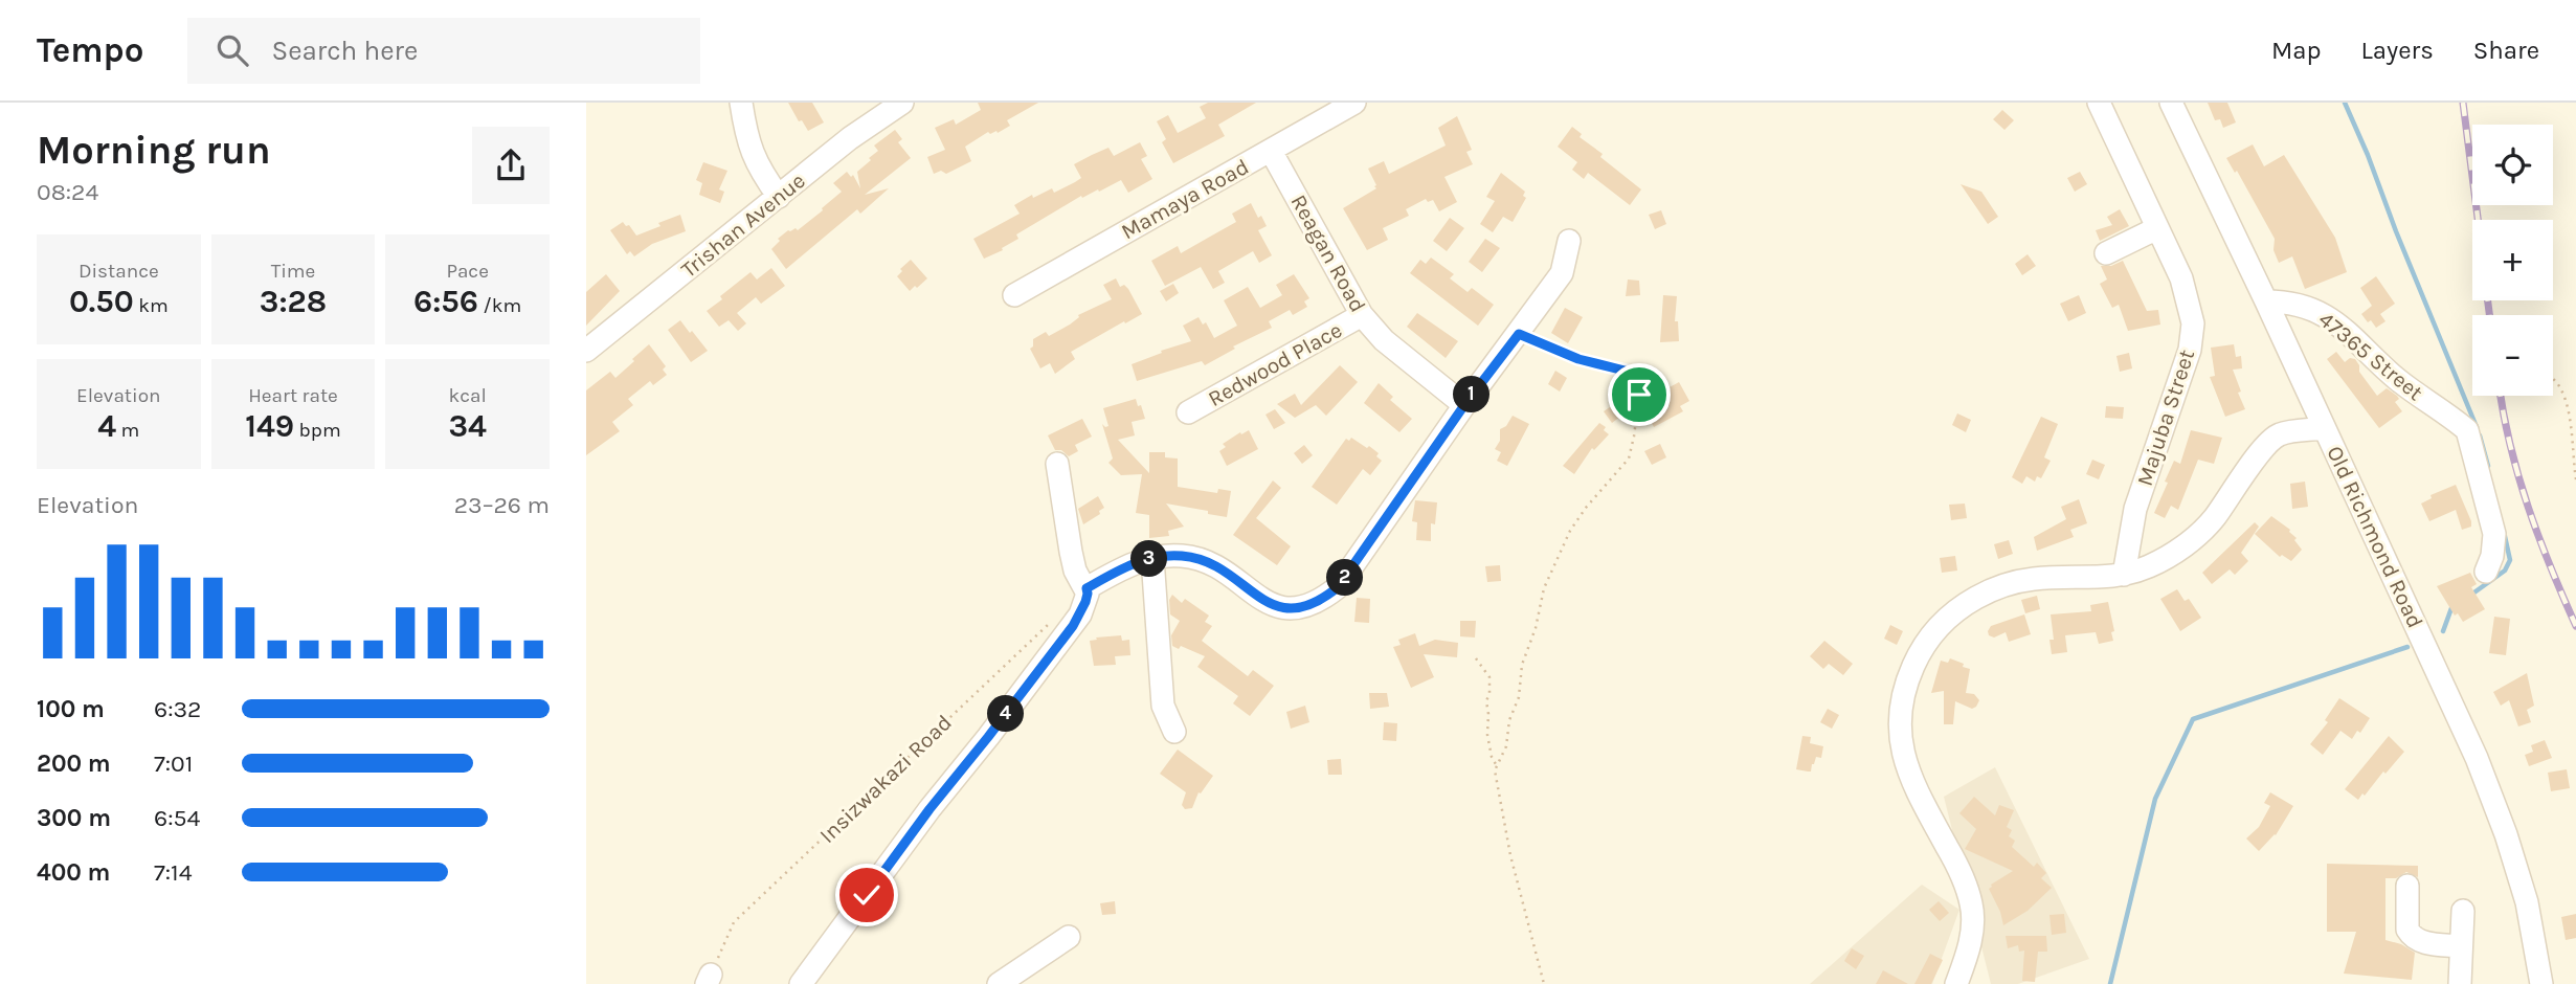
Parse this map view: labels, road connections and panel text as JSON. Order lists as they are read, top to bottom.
{
  "streets": {
    "street": [
      "Mamaya Road",
      "Trishan Avenue",
      "Reagan Road",
      "47365 Street",
      "Redwood Place",
      "Majuba Street",
      "Old Richmond Road"
    ],
    "path": ["Insizwakazi Road"]
  },
  "crossings": [
    ["Mamaya Road", "Reagan Road"],
    ["Reagan Road", "Redwood Place"],
    ["47365 Street", "Old Richmond Road"]
  ],
  "page": {
    "header": "Tempo",
    "search": "Search here",
    "nav": ["Map", "Layers", "Share"],
    "heading": ["Morning run", "08:24"],
    "map_buttons": ["+", "−"],
    "stats": [
      ["Distance", "0.50 km"],
      ["Time", "3:28"],
      ["Pace", "6:56 /km"],
      ["Elevation", "4 m"],
      ["Heart rate", "149 bpm"],
      ["kcal", "34"]
    ],
    "pins": [
      "1",
      "3",
      "2",
      "4"
    ],
    "chart": ["Elevation", "23–26 m"],
    "list": [
      {
        "name": "100 m",
        "note": "6:32"
      },
      {
        "name": "200 m",
        "note": "7:01"
      },
      {
        "name": "300 m",
        "note": "6:54"
      },
      {
        "name": "400 m",
        "note": "7:14"
      }
    ]
  }
}
